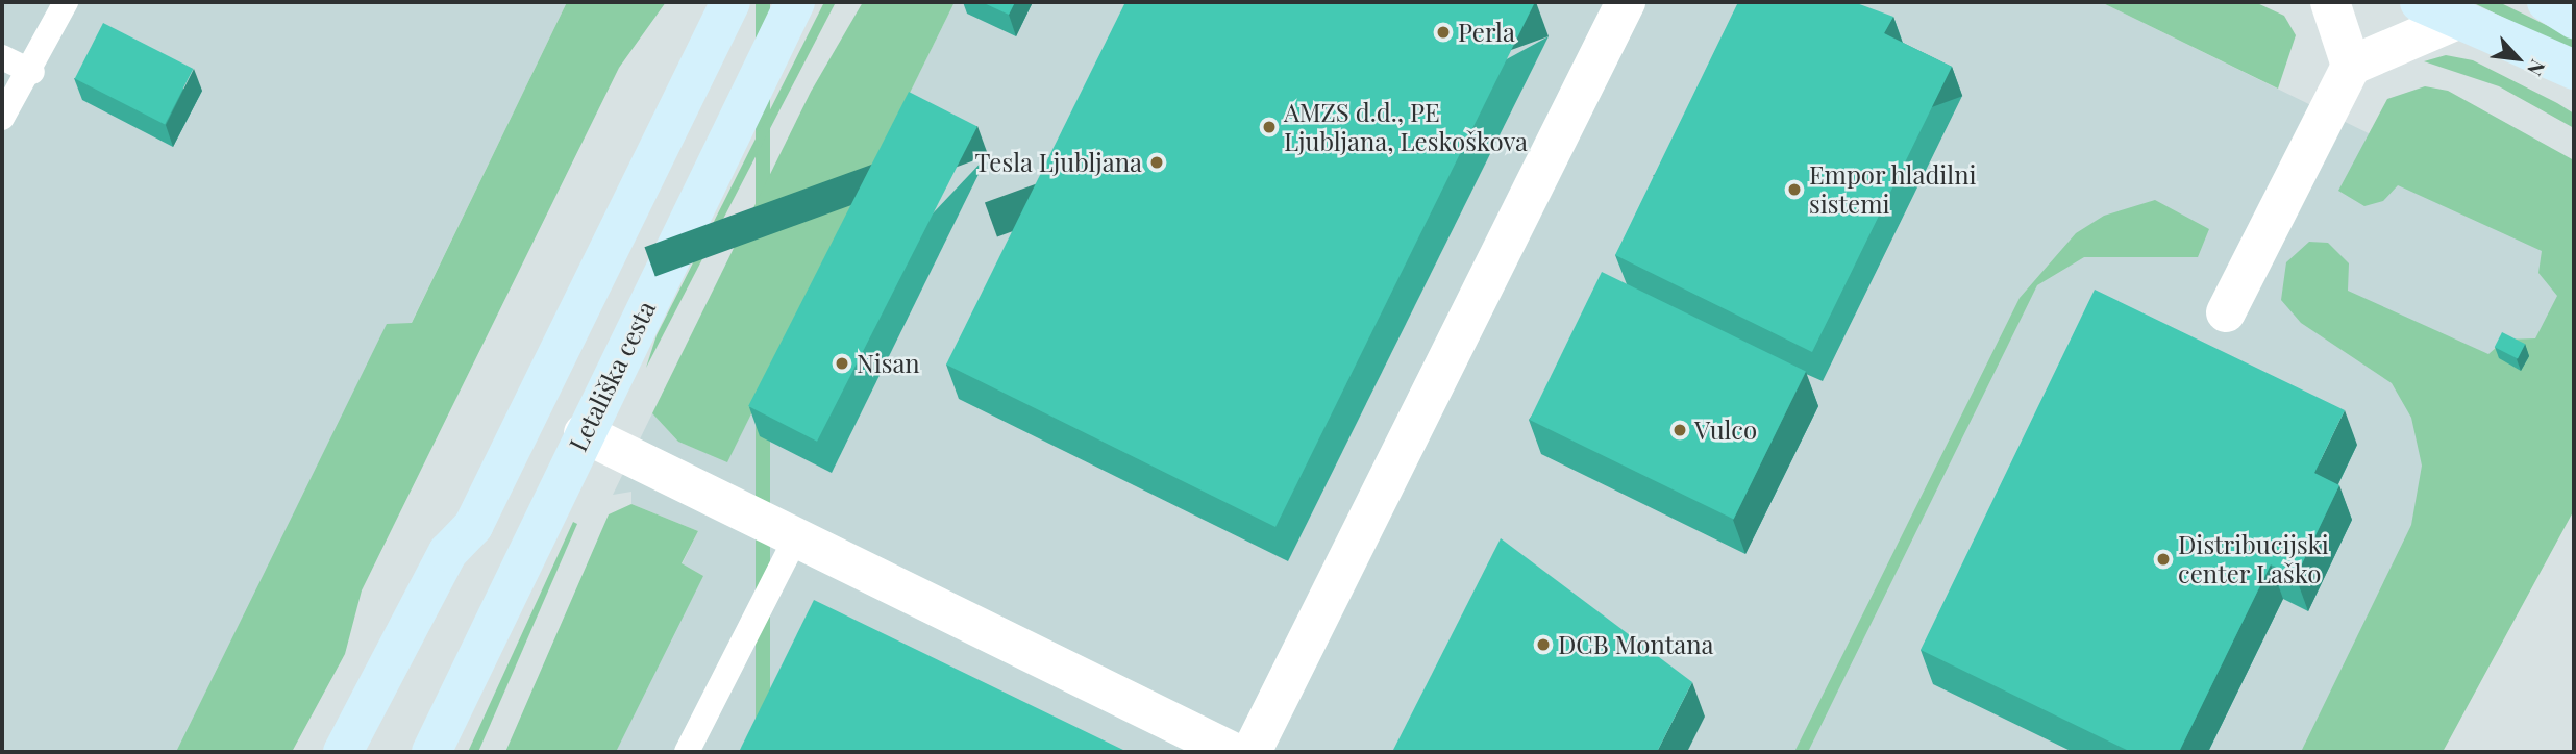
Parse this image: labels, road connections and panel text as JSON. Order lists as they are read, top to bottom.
{
  "streets": {
    "main road": ["Letališka cesta"]
  },
  "places": [
    "Perla",
    "AMZS d.d., PE Ljubljana, Leskoškova",
    "Tesla Ljubljana",
    "Empor hladilni sistemi",
    "Nisan",
    "Vulco",
    "Distribucijski center Laško",
    "DCB Montana"
  ],
  "north": "bottom right"
}
